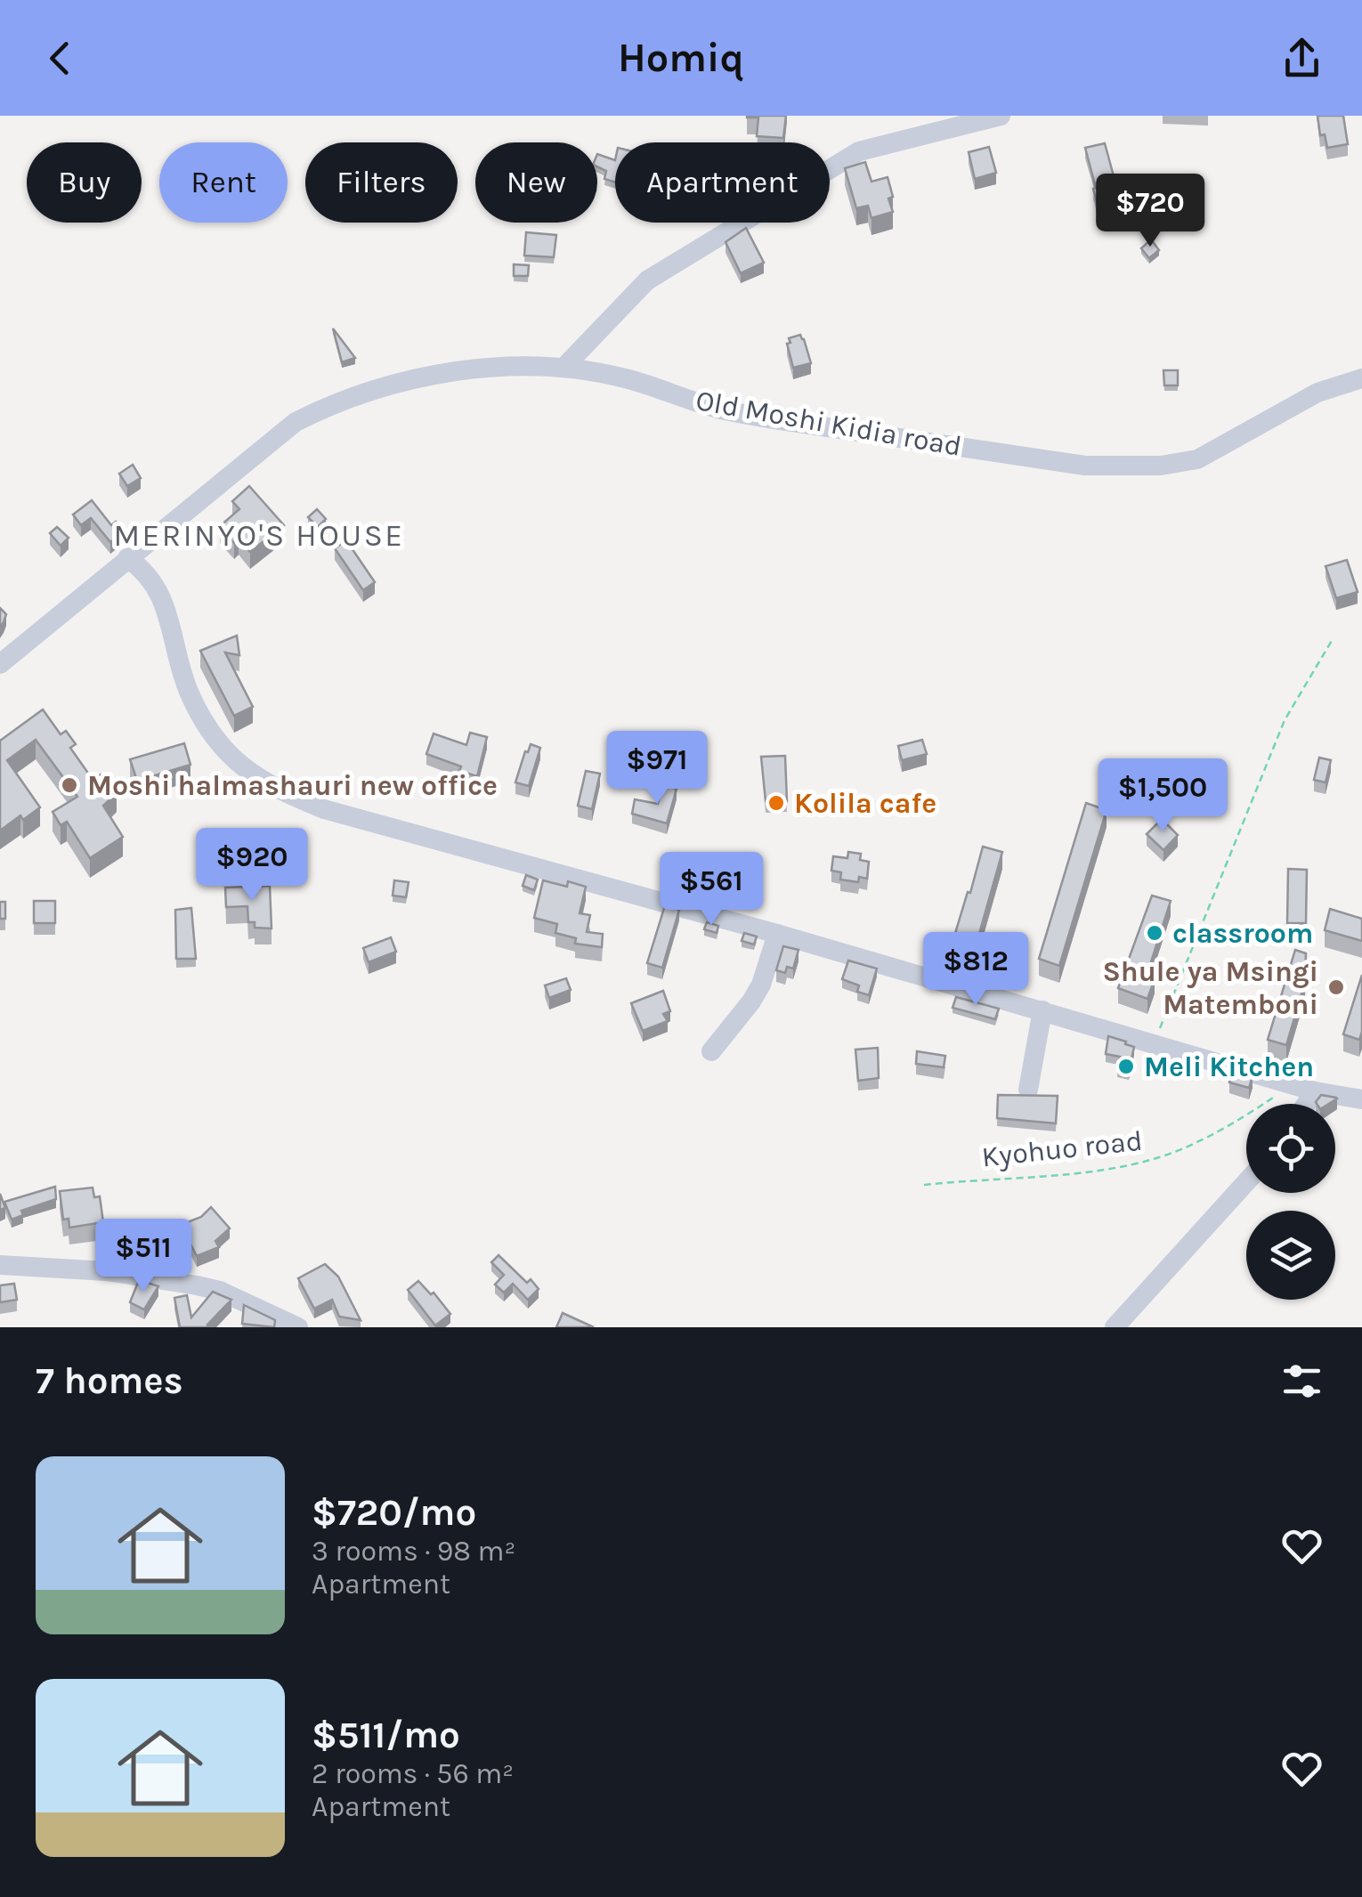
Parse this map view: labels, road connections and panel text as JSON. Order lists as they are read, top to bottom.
{
  "streets": {
    "street": ["Old Moshi Kidia road"],
    "path": ["Kyohuo road"]
  },
  "districts": ["MERINYO'S HOUSE"],
  "places": [
    "Moshi halmashauri new office",
    "Kolila cafe",
    "classroom",
    "Shule ya Msingi Matemboni",
    "Meli Kitchen"
  ],
  "page": {
    "header": "Homiq",
    "chip": [
      "Buy",
      "Rent",
      "Filters",
      "New",
      "Apartment"
    ],
    "price": [
      "$720",
      "$971",
      "$1,500",
      "$920",
      "$561",
      "$812",
      "$511"
    ],
    "heading": "7 homes",
    "list": [
      {
        "name": "$720/mo",
        "note": "3 rooms · 98 m² · Apartment"
      },
      {
        "name": "$511/mo",
        "note": "2 rooms · 56 m² · Apartment"
      }
    ]
  }
}
